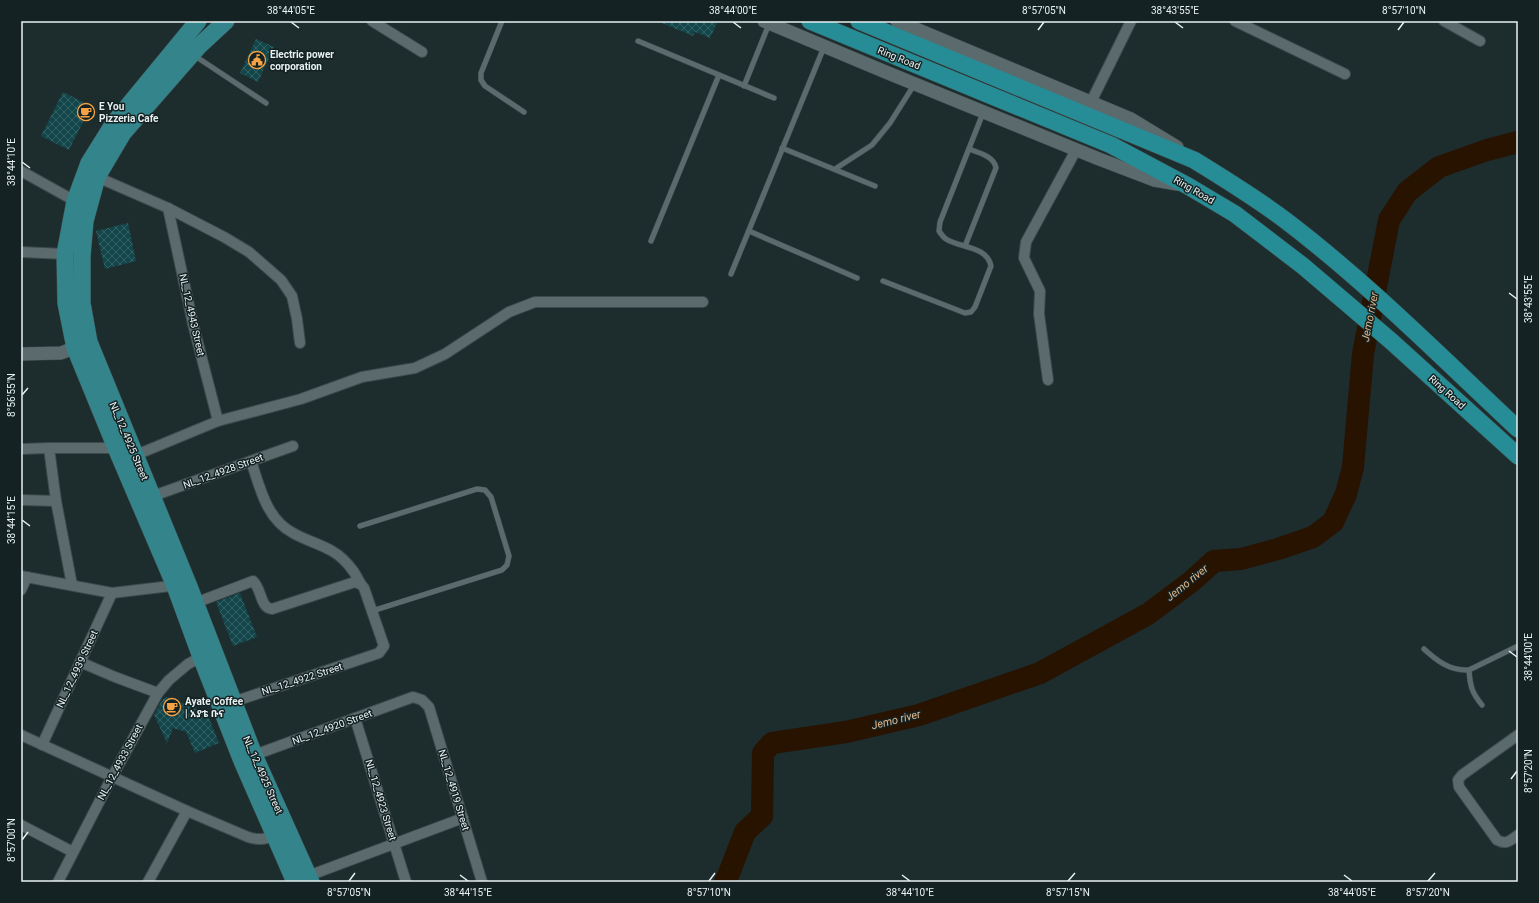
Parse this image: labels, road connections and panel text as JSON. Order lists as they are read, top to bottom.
{
  "streets": {
    "highway": ["Ring Road"],
    "main road": ["NL_12_4925 Street"],
    "street": [
      "NL_12_4943 Street",
      "NL_12_4928 Street",
      "NL_12_4939 Street",
      "NL_12_4922 Street",
      "NL_12_4920 Street",
      "NL_12_4933 Street",
      "NL_12_4919 Street",
      "NL_12_4923 Street"
    ]
  },
  "crossings": [
    ["NL_12_4925 Street", "NL_12_4928 Street"],
    ["NL_12_4925 Street", "NL_12_4922 Street"],
    ["NL_12_4925 Street", "NL_12_4920 Street"],
    ["NL_12_4925 Street", "NL_12_4933 Street"],
    ["NL_12_4920 Street", "NL_12_4919 Street"],
    ["NL_12_4920 Street", "NL_12_4923 Street"]
  ],
  "water": ["Jemo river"],
  "places": {
    "public building": ["Electric power corporation"],
    "cafe": ["E You Pizzeria Cafe", "Ayate Coffee | አያቴ ቡና"]
  },
  "coordinates": [
    "38°44'05\"E",
    "38°44'00\"E",
    "8°57'05\"N",
    "38°43'55\"E",
    "8°57'10\"N",
    "38°44'10\"E",
    "8°56'55\"N",
    "38°44'15\"E",
    "8°57'20\"N",
    "8°57'00\"N",
    "8°57'15\"N"
  ]
}
